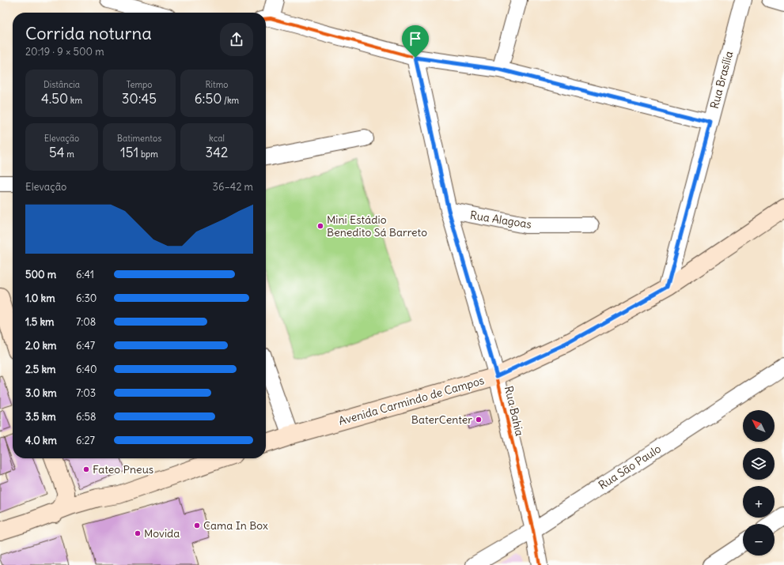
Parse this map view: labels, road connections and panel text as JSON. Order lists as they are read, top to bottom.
{
  "streets": {
    "main road": ["Avenida Carmindo de Campos"],
    "street": [
      "Rua Brasília",
      "Rua Alagoas",
      "Rua Bahia",
      "Rua São Paulo"
    ]
  },
  "crossings": [
    ["Rua Brasília", "Avenida Carmindo de Campos"],
    ["Rua Alagoas", "Rua Bahia"],
    ["Avenida Carmindo de Campos", "Rua Bahia"],
    ["Rua Bahia", "Rua São Paulo"]
  ],
  "places": [
    "Mini Estádio Benedito Sá Barreto",
    "BaterCenter",
    "Fateo Pneus",
    "Cama In Box",
    "Movida"
  ],
  "north": "top left",
  "page": {
    "heading": ["Corrida noturna", "20:19 · 9 × 500 m"],
    "stats": [
      ["Distância", "4.50 km"],
      ["Tempo", "30:45"],
      ["Ritmo", "6:50 /km"],
      ["Elevação", "54 m"],
      ["Batimentos", "151 bpm"],
      ["kcal", "342"]
    ],
    "chart": ["Elevação", "36–42 m"],
    "list": [
      {
        "name": "500 m",
        "note": "6:41"
      },
      {
        "name": "1.0 km",
        "note": "6:30"
      },
      {
        "name": "1.5 km",
        "note": "7:08"
      },
      {
        "name": "2.0 km",
        "note": "6:47"
      },
      {
        "name": "2.5 km",
        "note": "6:40"
      },
      {
        "name": "3.0 km",
        "note": "7:03"
      },
      {
        "name": "3.5 km",
        "note": "6:58"
      },
      {
        "name": "4.0 km",
        "note": "6:27"
      }
    ],
    "map_buttons": ["+", "−"]
  }
}
